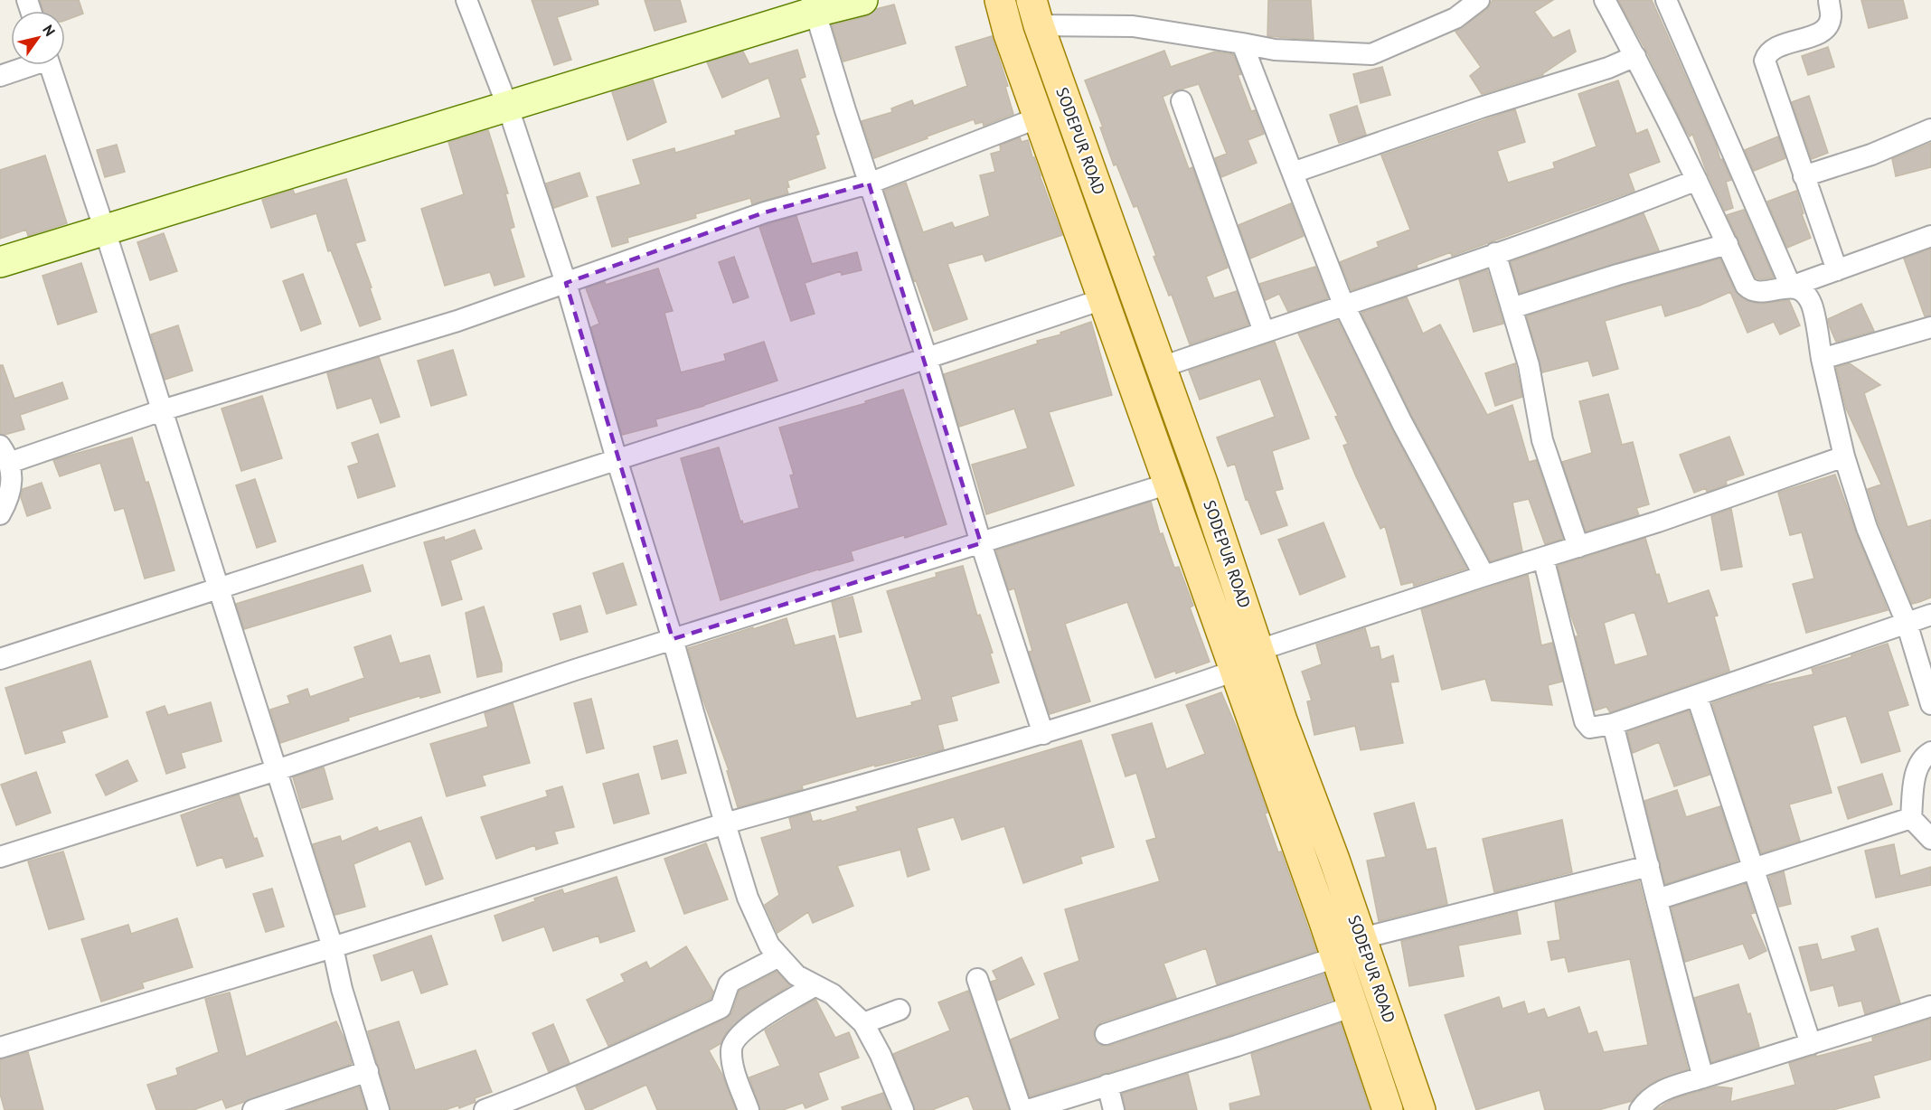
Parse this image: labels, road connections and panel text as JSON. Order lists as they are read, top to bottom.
{
  "streets": {
    "main road": ["SODEPUR ROAD"]
  },
  "north": "top right"
}
